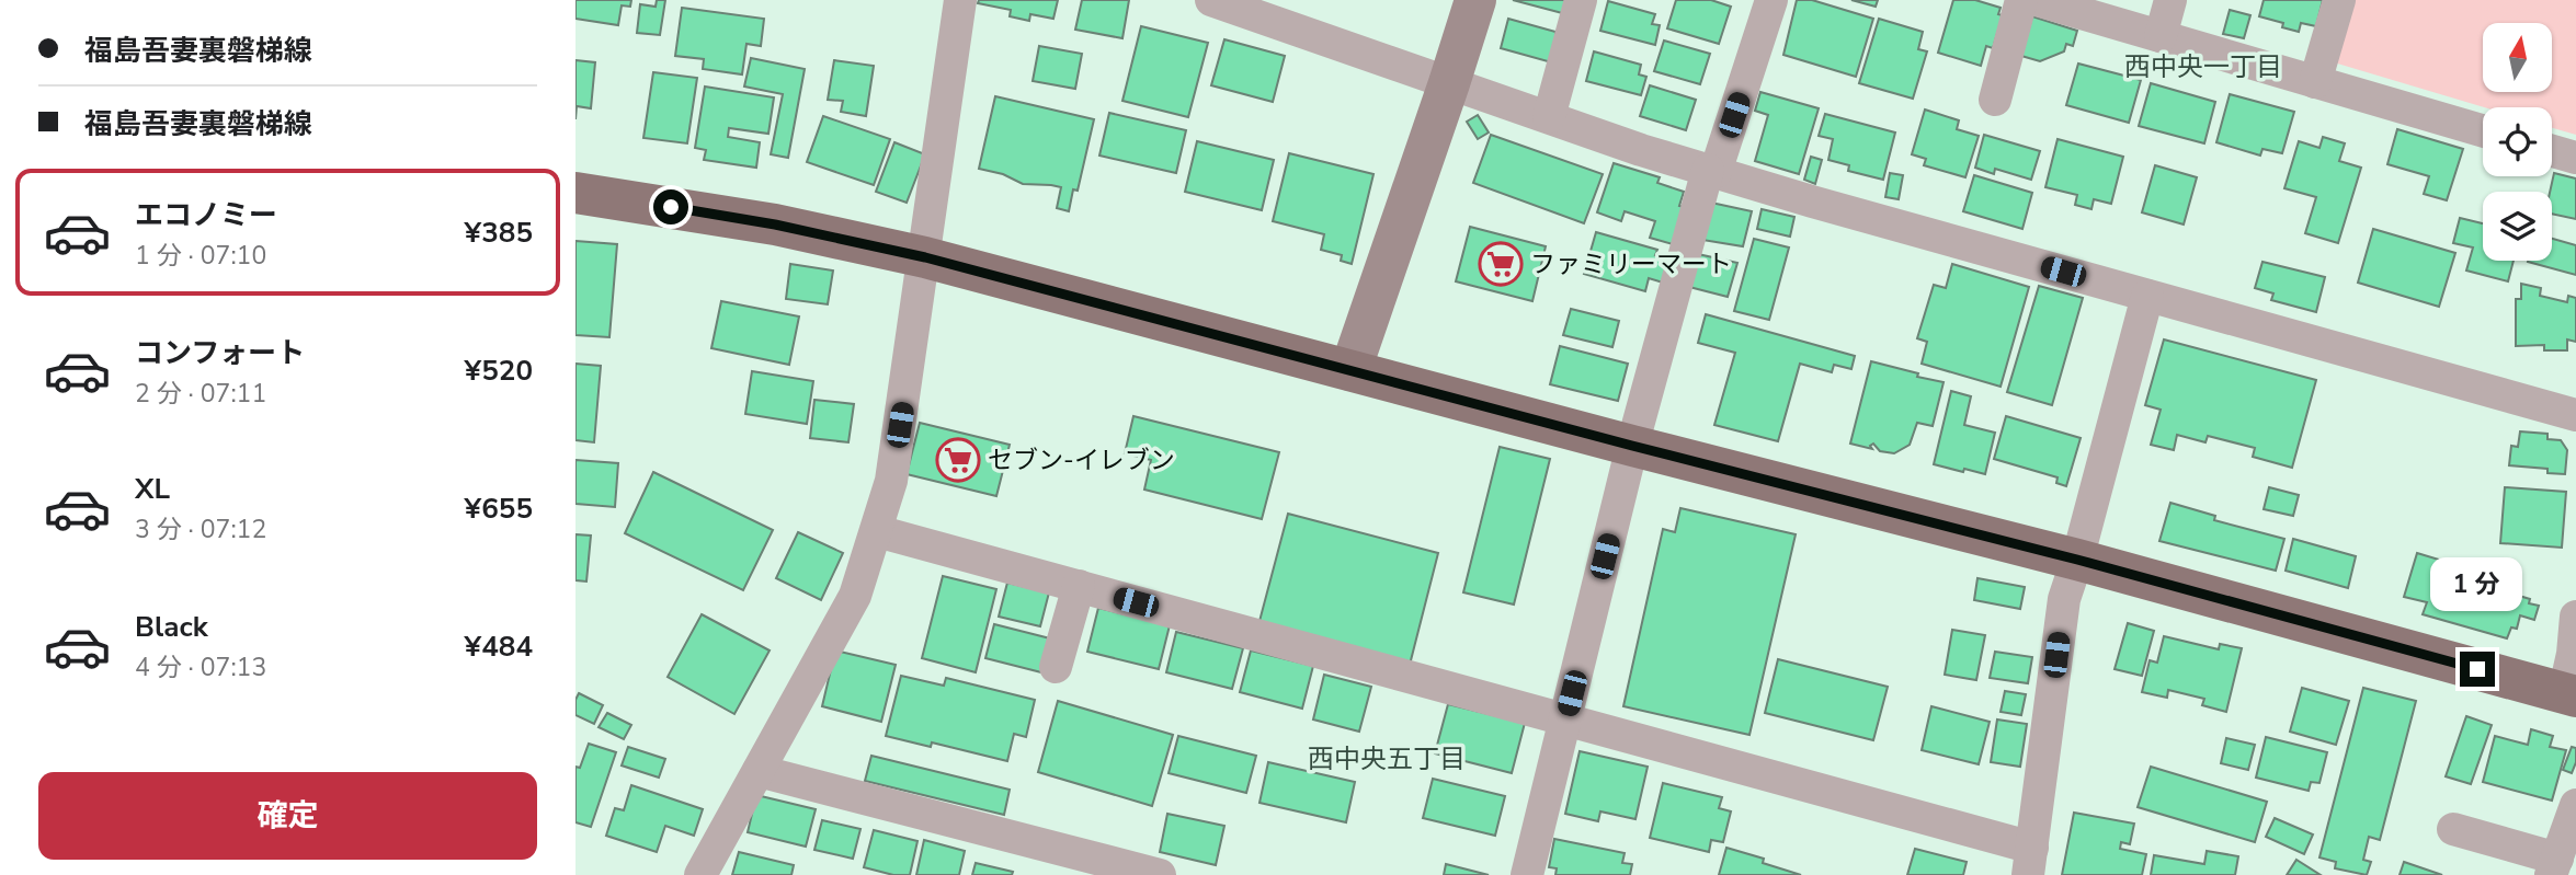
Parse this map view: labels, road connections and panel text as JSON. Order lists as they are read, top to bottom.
{
  "districts": ["西中央一丁目", "西中央五丁目"],
  "places": {
    "supermarket": ["ファミリーマート", "セブン-イレブン"]
  },
  "north": "top",
  "page": {
    "banner": ["福島吾妻裏磐梯線", "福島吾妻裏磐梯線"],
    "list": [
      {
        "name": "エコノミー",
        "note": "1 分 · 07:10",
        "value": "¥385"
      },
      {
        "name": "コンフォート",
        "note": "2 分 · 07:11",
        "value": "¥520"
      },
      {
        "name": "XL",
        "note": "3 分 · 07:12",
        "value": "¥655"
      },
      {
        "name": "Black",
        "note": "4 分 · 07:13",
        "value": "¥484"
      }
    ],
    "bubble": "1 分",
    "buttons": "確定"
  }
}
